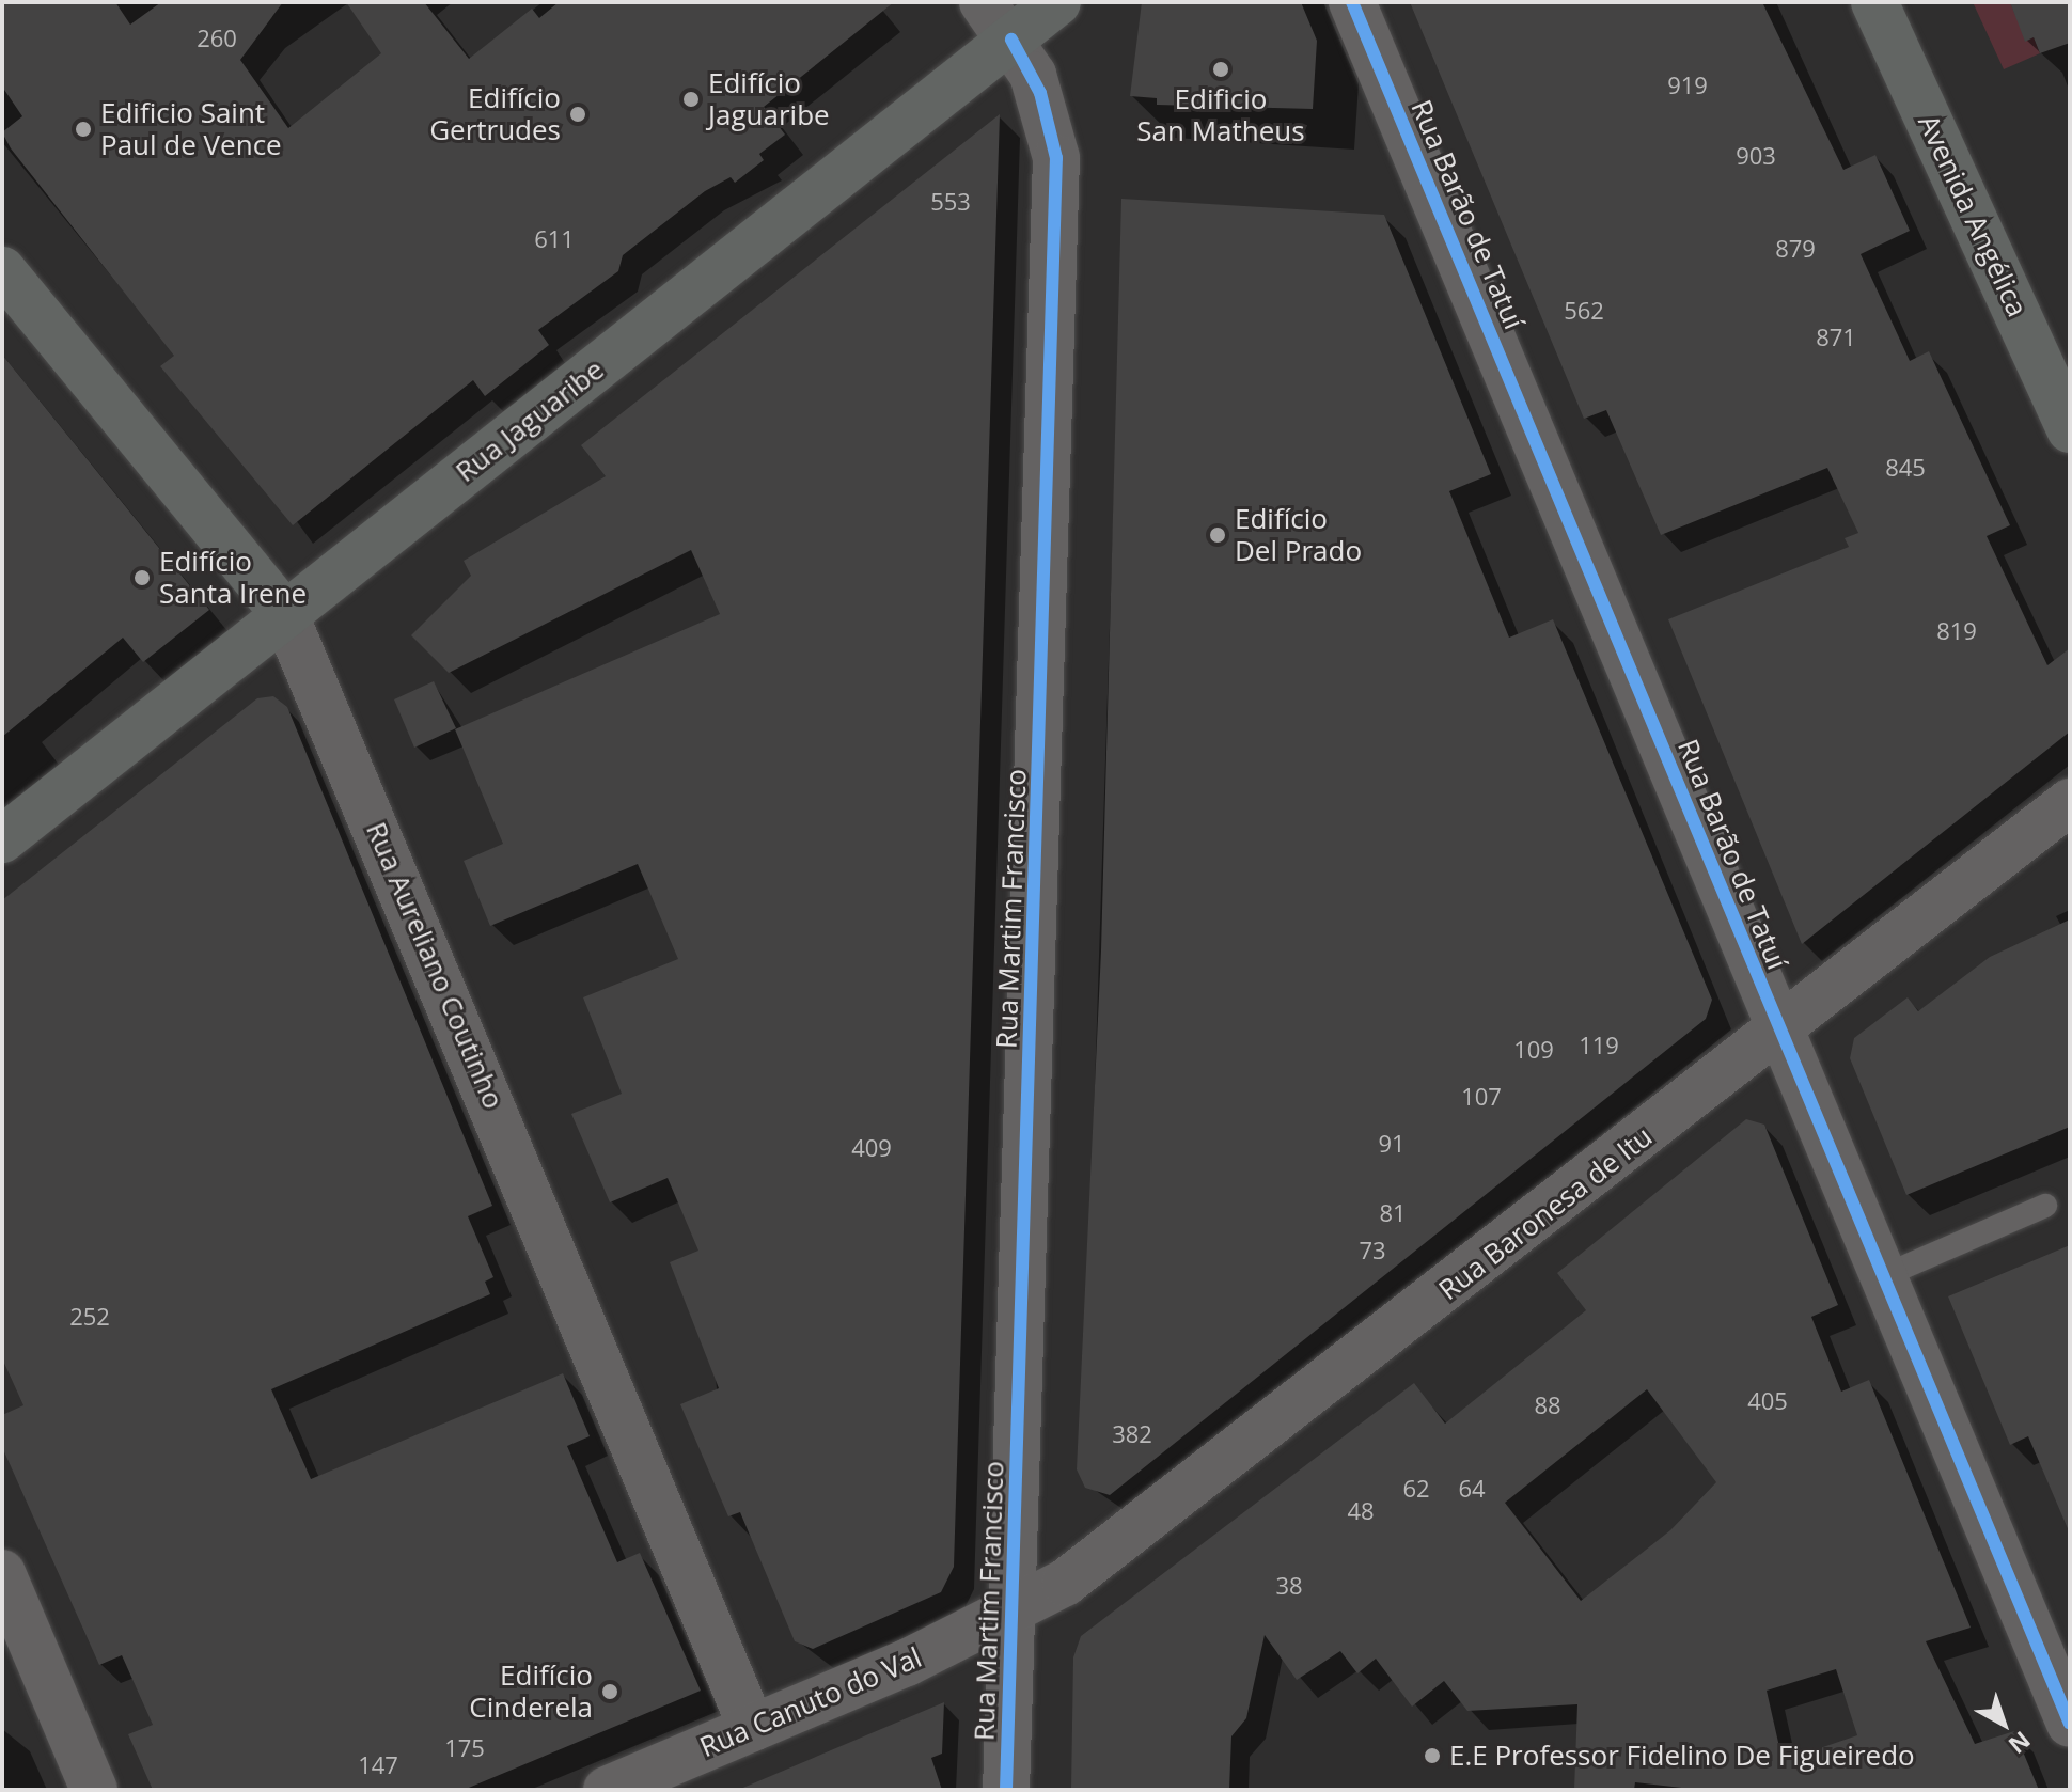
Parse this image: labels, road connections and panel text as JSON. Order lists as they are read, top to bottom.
{
  "streets": {
    "street": [
      "Rua Barão de Tatuí",
      "Avenida Angélica",
      "Rua Jaguaribe",
      "Rua Martim Francisco",
      "Rua Aureliano Coutinho",
      "Rua Baronesa de Itu",
      "Rua Canuto do Val"
    ]
  },
  "crossings": [
    ["Rua Barão de Tatuí", "Rua Baronesa de Itu"],
    ["Rua Jaguaribe", "Rua Martim Francisco"],
    ["Rua Jaguaribe", "Rua Aureliano Coutinho"],
    ["Rua Martim Francisco", "Rua Baronesa de Itu"],
    ["Rua Martim Francisco", "Rua Canuto do Val"],
    ["Rua Aureliano Coutinho", "Rua Canuto do Val"],
    ["Rua Baronesa de Itu", "Rua Canuto do Val"]
  ],
  "places": [
    "Edificio San Matheus",
    "Edifício Jaguaribe",
    "Edifício Gertrudes",
    "Edificio Saint Paul de Vence",
    "Edifício Del Prado",
    "Edifício Santa Irene",
    "Edifício Cinderela",
    "E.E Professor Fidelino De Figueiredo"
  ],
  "house_numbers": [
    "260",
    "919",
    "903",
    "553",
    "611",
    "879",
    "562",
    "871",
    "845",
    "819",
    "119",
    "109",
    "107",
    "91",
    "409",
    "81",
    "73",
    "252",
    "405",
    "88",
    "382",
    "62",
    "64",
    "48",
    "38",
    "175",
    "147"
  ],
  "north": "bottom right"
}
